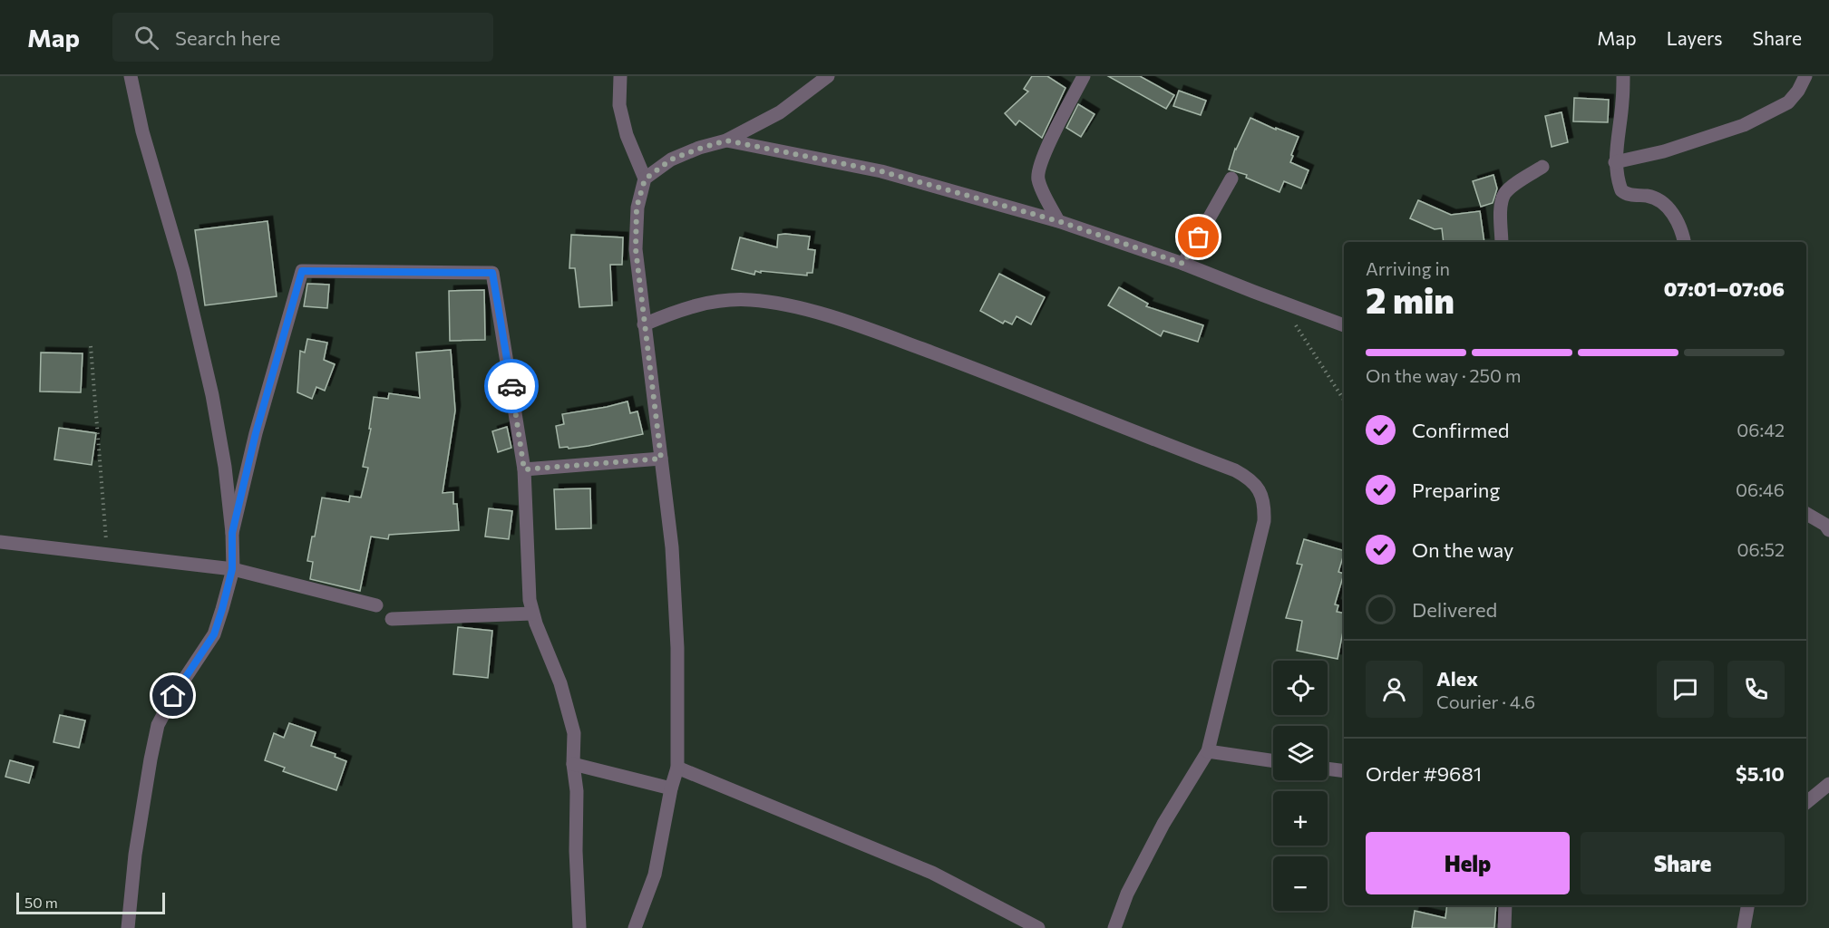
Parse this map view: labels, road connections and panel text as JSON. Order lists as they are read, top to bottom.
{
  "scale_bar": "50 m",
  "page": {
    "header": "Map",
    "search": "Search here",
    "nav": ["Map", "Layers", "Share"],
    "heading": ["2 min", "Arriving in", "07:01–07:06"],
    "panel": [
      "Alex",
      "Courier · 4.6",
      "Order #9681",
      "$5.10"
    ],
    "bar": "On the way · 250 m",
    "list": [
      ["Confirmed", "06:42"],
      ["Preparing", "06:46"],
      ["On the way", "06:52"],
      "Delivered"
    ],
    "map_buttons": ["+", "−"],
    "buttons": ["Help", "Share"],
    "scale": "50 m"
  }
}
